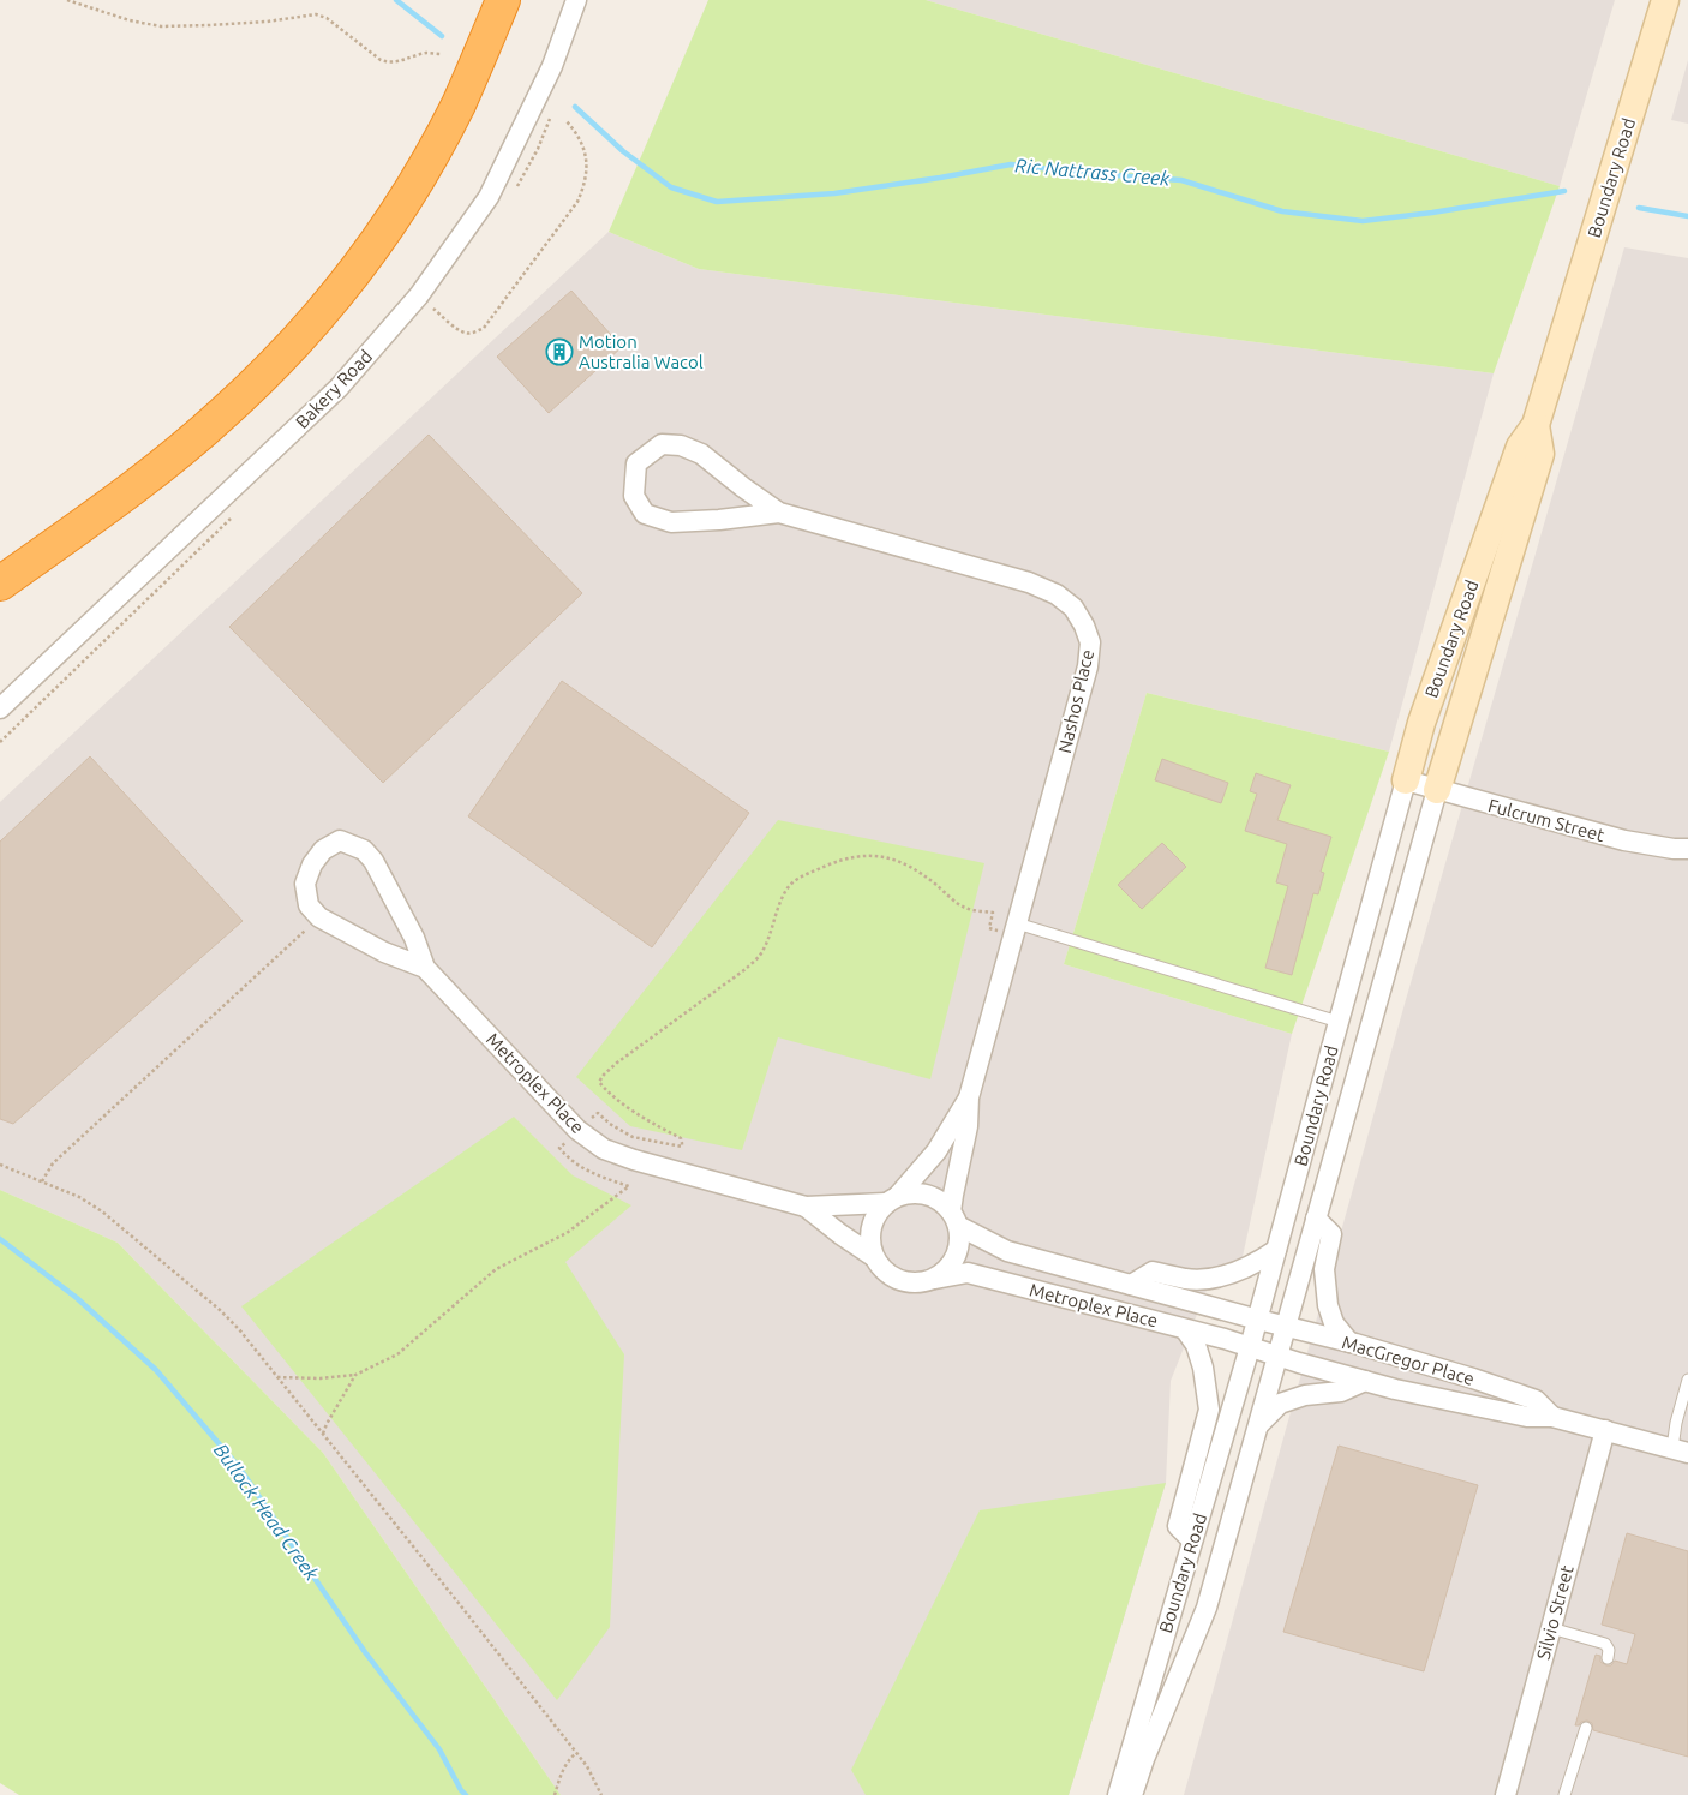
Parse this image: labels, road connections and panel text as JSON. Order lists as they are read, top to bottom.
{
  "streets": {
    "street": [
      "Boundary Road",
      "Bakery Road",
      "Nashos Place",
      "Fulcrum Street",
      "Metroplex Place",
      "MacGregor Place",
      "Silvio Street"
    ]
  },
  "crossings": [
    ["Boundary Road", "Fulcrum Street"],
    ["Boundary Road", "Metroplex Place"],
    ["Boundary Road", "MacGregor Place"],
    ["Nashos Place", "Metroplex Place"],
    ["Metroplex Place", "MacGregor Place"],
    ["MacGregor Place", "Silvio Street"]
  ],
  "water": ["Ric Nattrass Creek", "Bullock Head Creek"],
  "places": {
    "building": ["Motion Australia Wacol"]
  }
}
